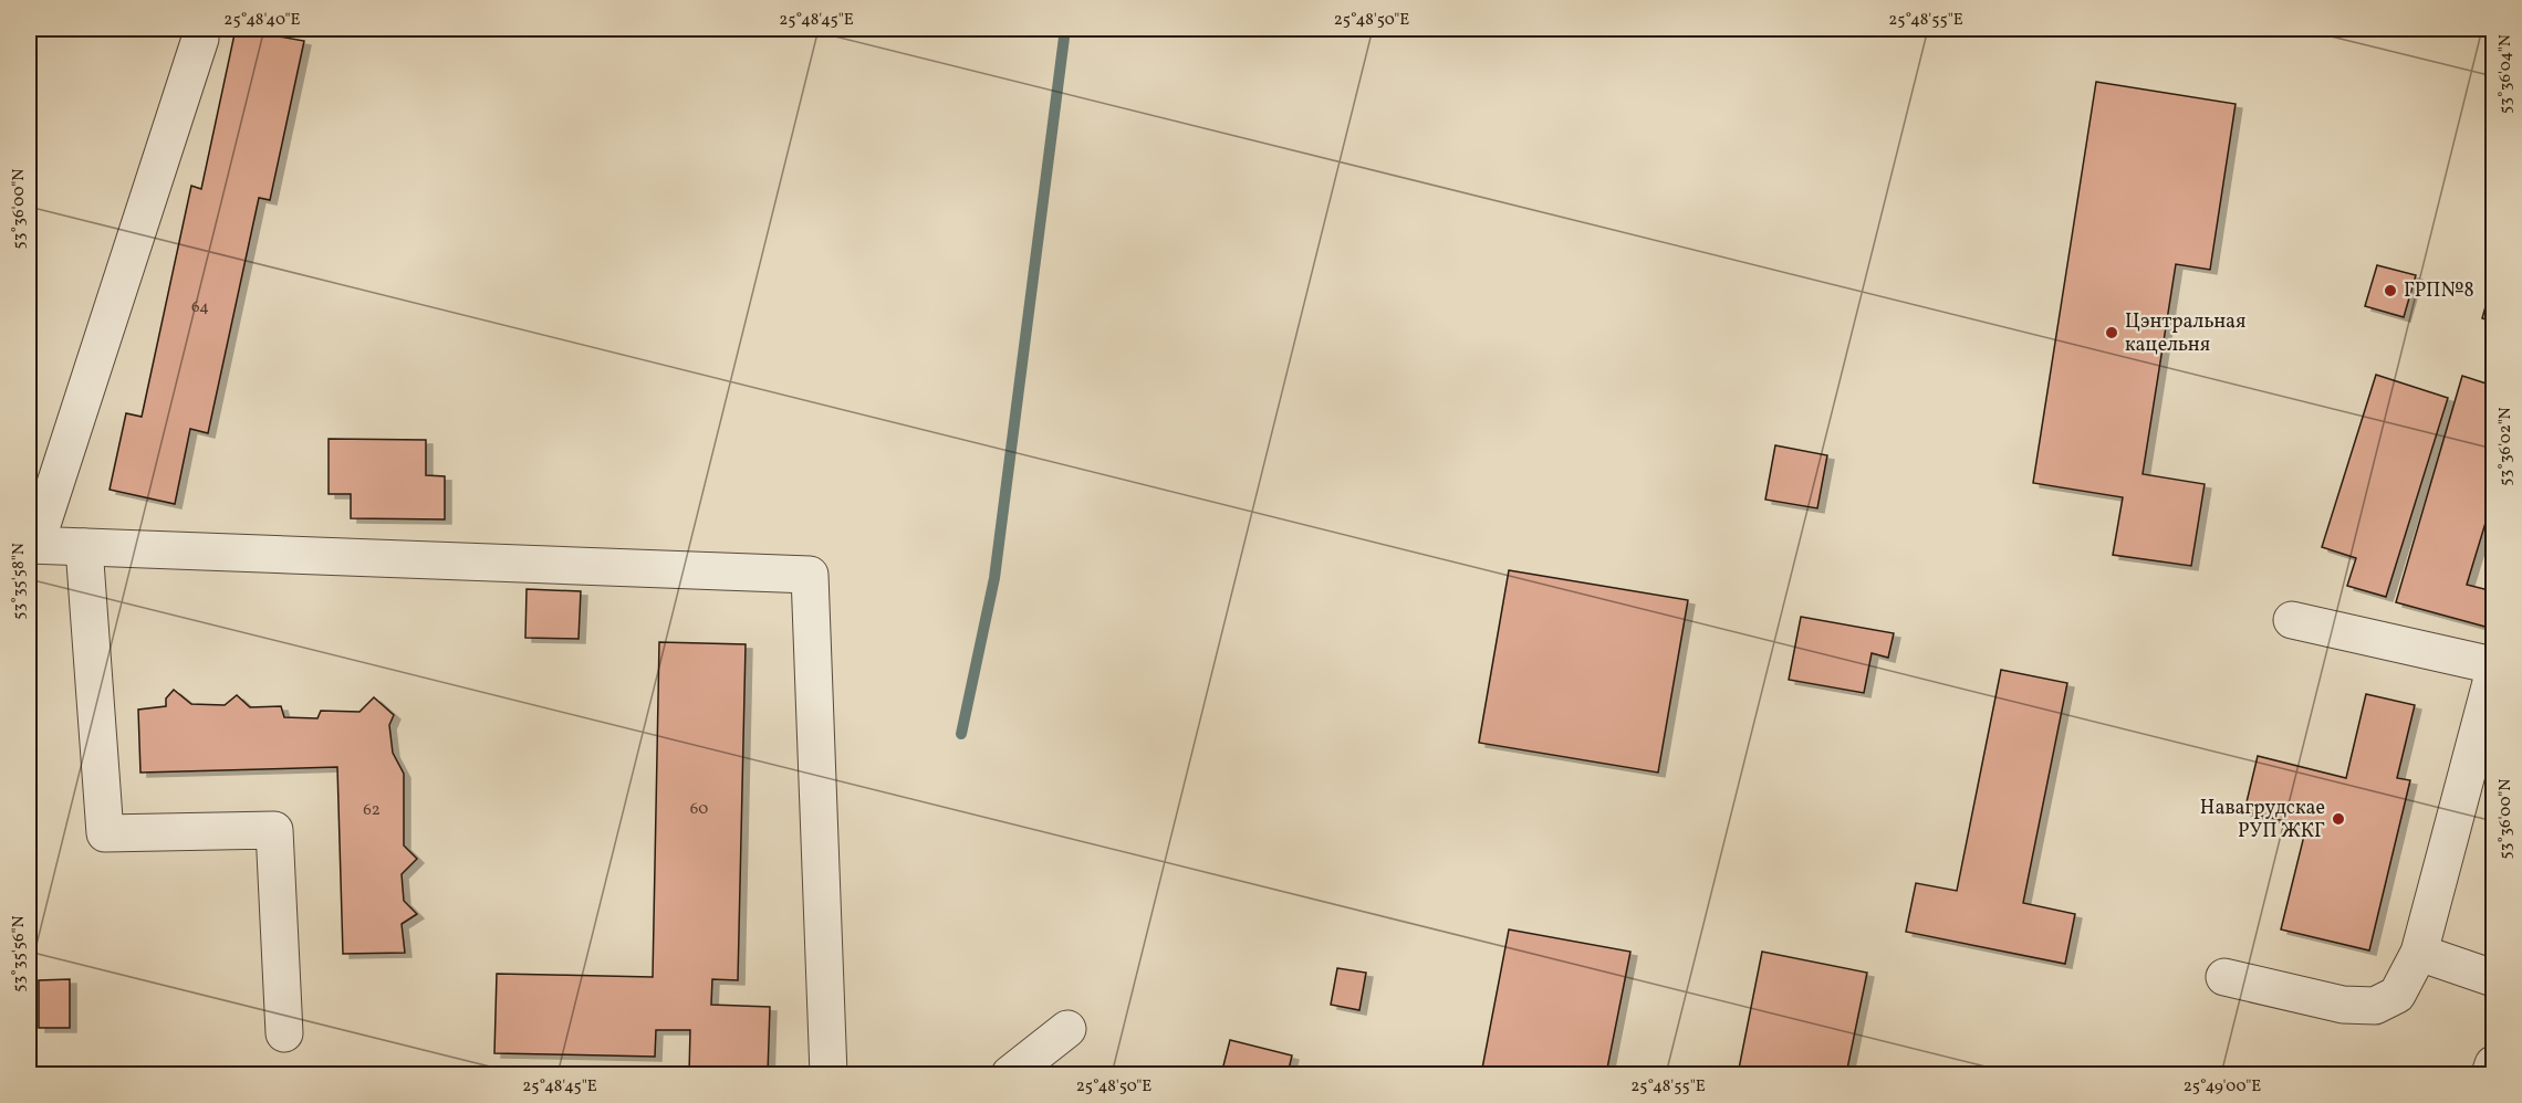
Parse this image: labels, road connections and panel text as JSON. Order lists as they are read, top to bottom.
{
  "places": ["ГРП№8", "Цэнтральная кацельня", "Навагрудскае РУП ЖКГ"],
  "house_numbers": ["64", "60", "62"],
  "coordinates": [
    "25°48'40\"E",
    "25°48'45\"E",
    "25°48'50\"E",
    "25°48'55\"E",
    "53°36'04\"N",
    "53°36'00\"N",
    "53°36'02\"N",
    "53°35'58\"N",
    "53°35'56\"N",
    "25°49'00\"E"
  ]
}
